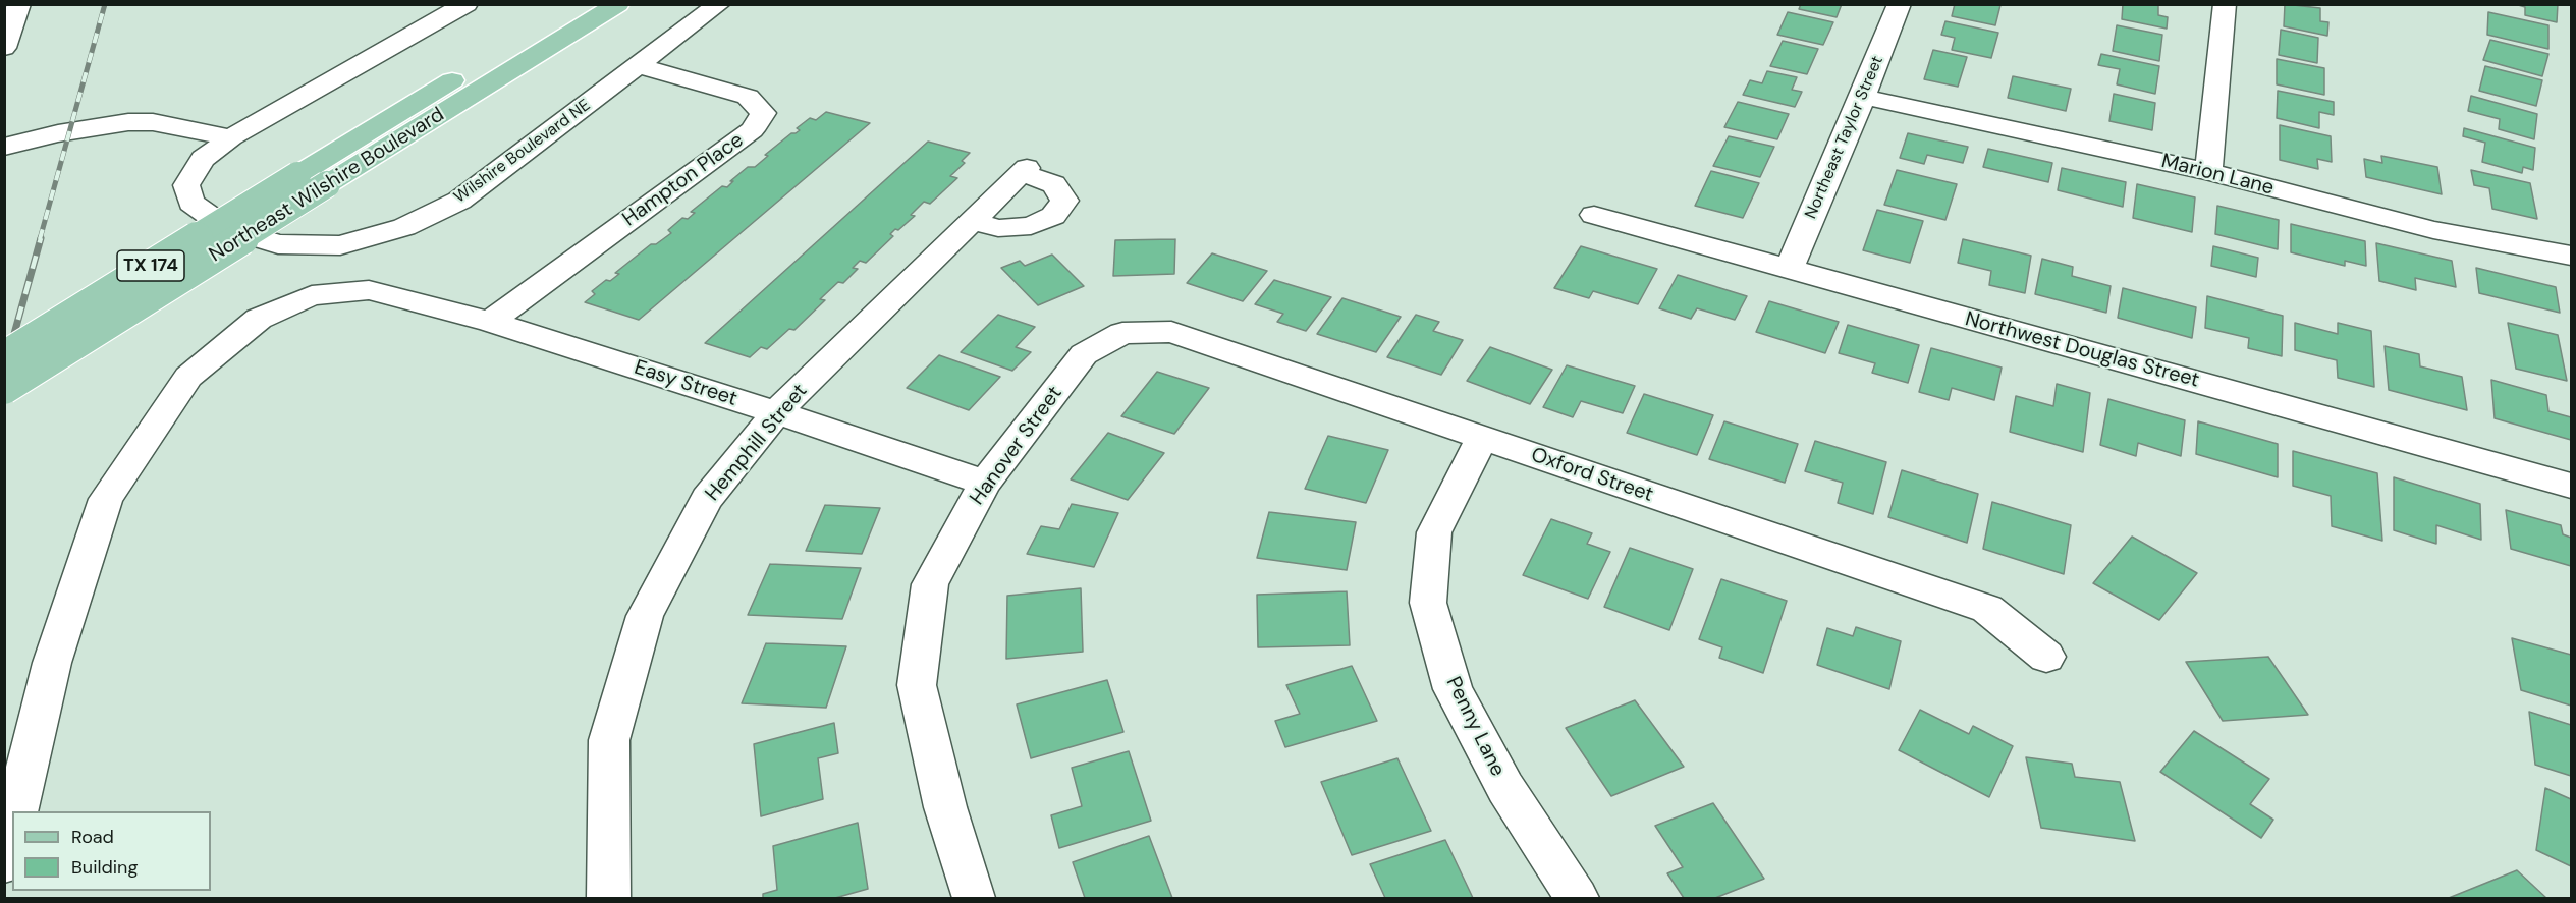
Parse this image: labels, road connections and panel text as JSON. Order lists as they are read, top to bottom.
{
  "streets": {
    "main road": ["Northeast Wilshire Boulevard", "TX 174"],
    "street": [
      "Northeast Taylor Street",
      "Wilshire Boulevard NE",
      "Marion Lane",
      "Hampton Place",
      "Northwest Douglas Street",
      "Easy Street",
      "Hemphill Street",
      "Hanover Street",
      "Oxford Street",
      "Penny Lane"
    ]
  },
  "crossings": [
    ["Northeast Taylor Street", "Marion Lane"],
    ["Northeast Taylor Street", "Northwest Douglas Street"],
    ["Wilshire Boulevard NE", "Hampton Place"],
    ["Hampton Place", "Easy Street"],
    ["Easy Street", "Hemphill Street"],
    ["Easy Street", "Hanover Street"],
    ["Hanover Street", "Oxford Street"],
    ["Oxford Street", "Penny Lane"]
  ],
  "legend": ["Road", "Building"]
}
